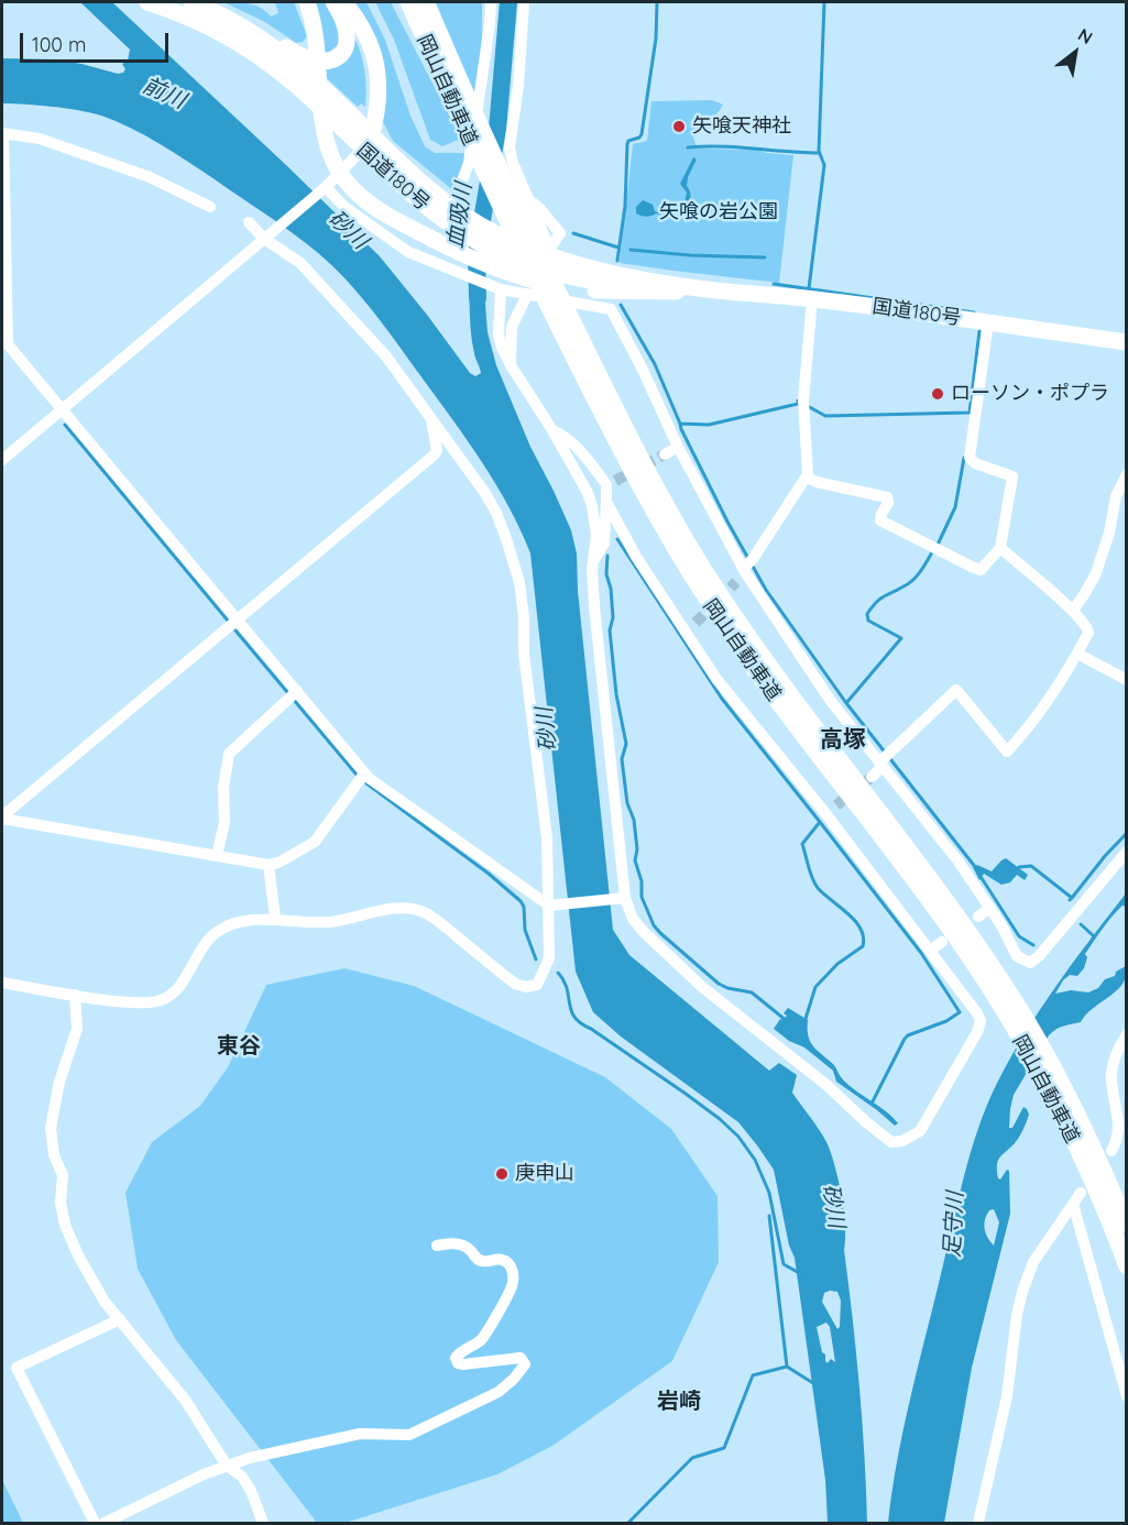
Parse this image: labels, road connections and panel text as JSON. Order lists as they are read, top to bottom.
{
  "streets": {
    "highway": ["岡山自動車道", "国道180号"]
  },
  "districts": ["高塚", "東谷", "岩崎"],
  "water": [
    "前川",
    "血吸川",
    "砂川",
    "足守川"
  ],
  "parks": ["矢喰の岩公園"],
  "places": ["矢喰天神社", "ローソン・ポプラ", "庚申山"],
  "scale_bar": "100 m",
  "north": "top right"
}
